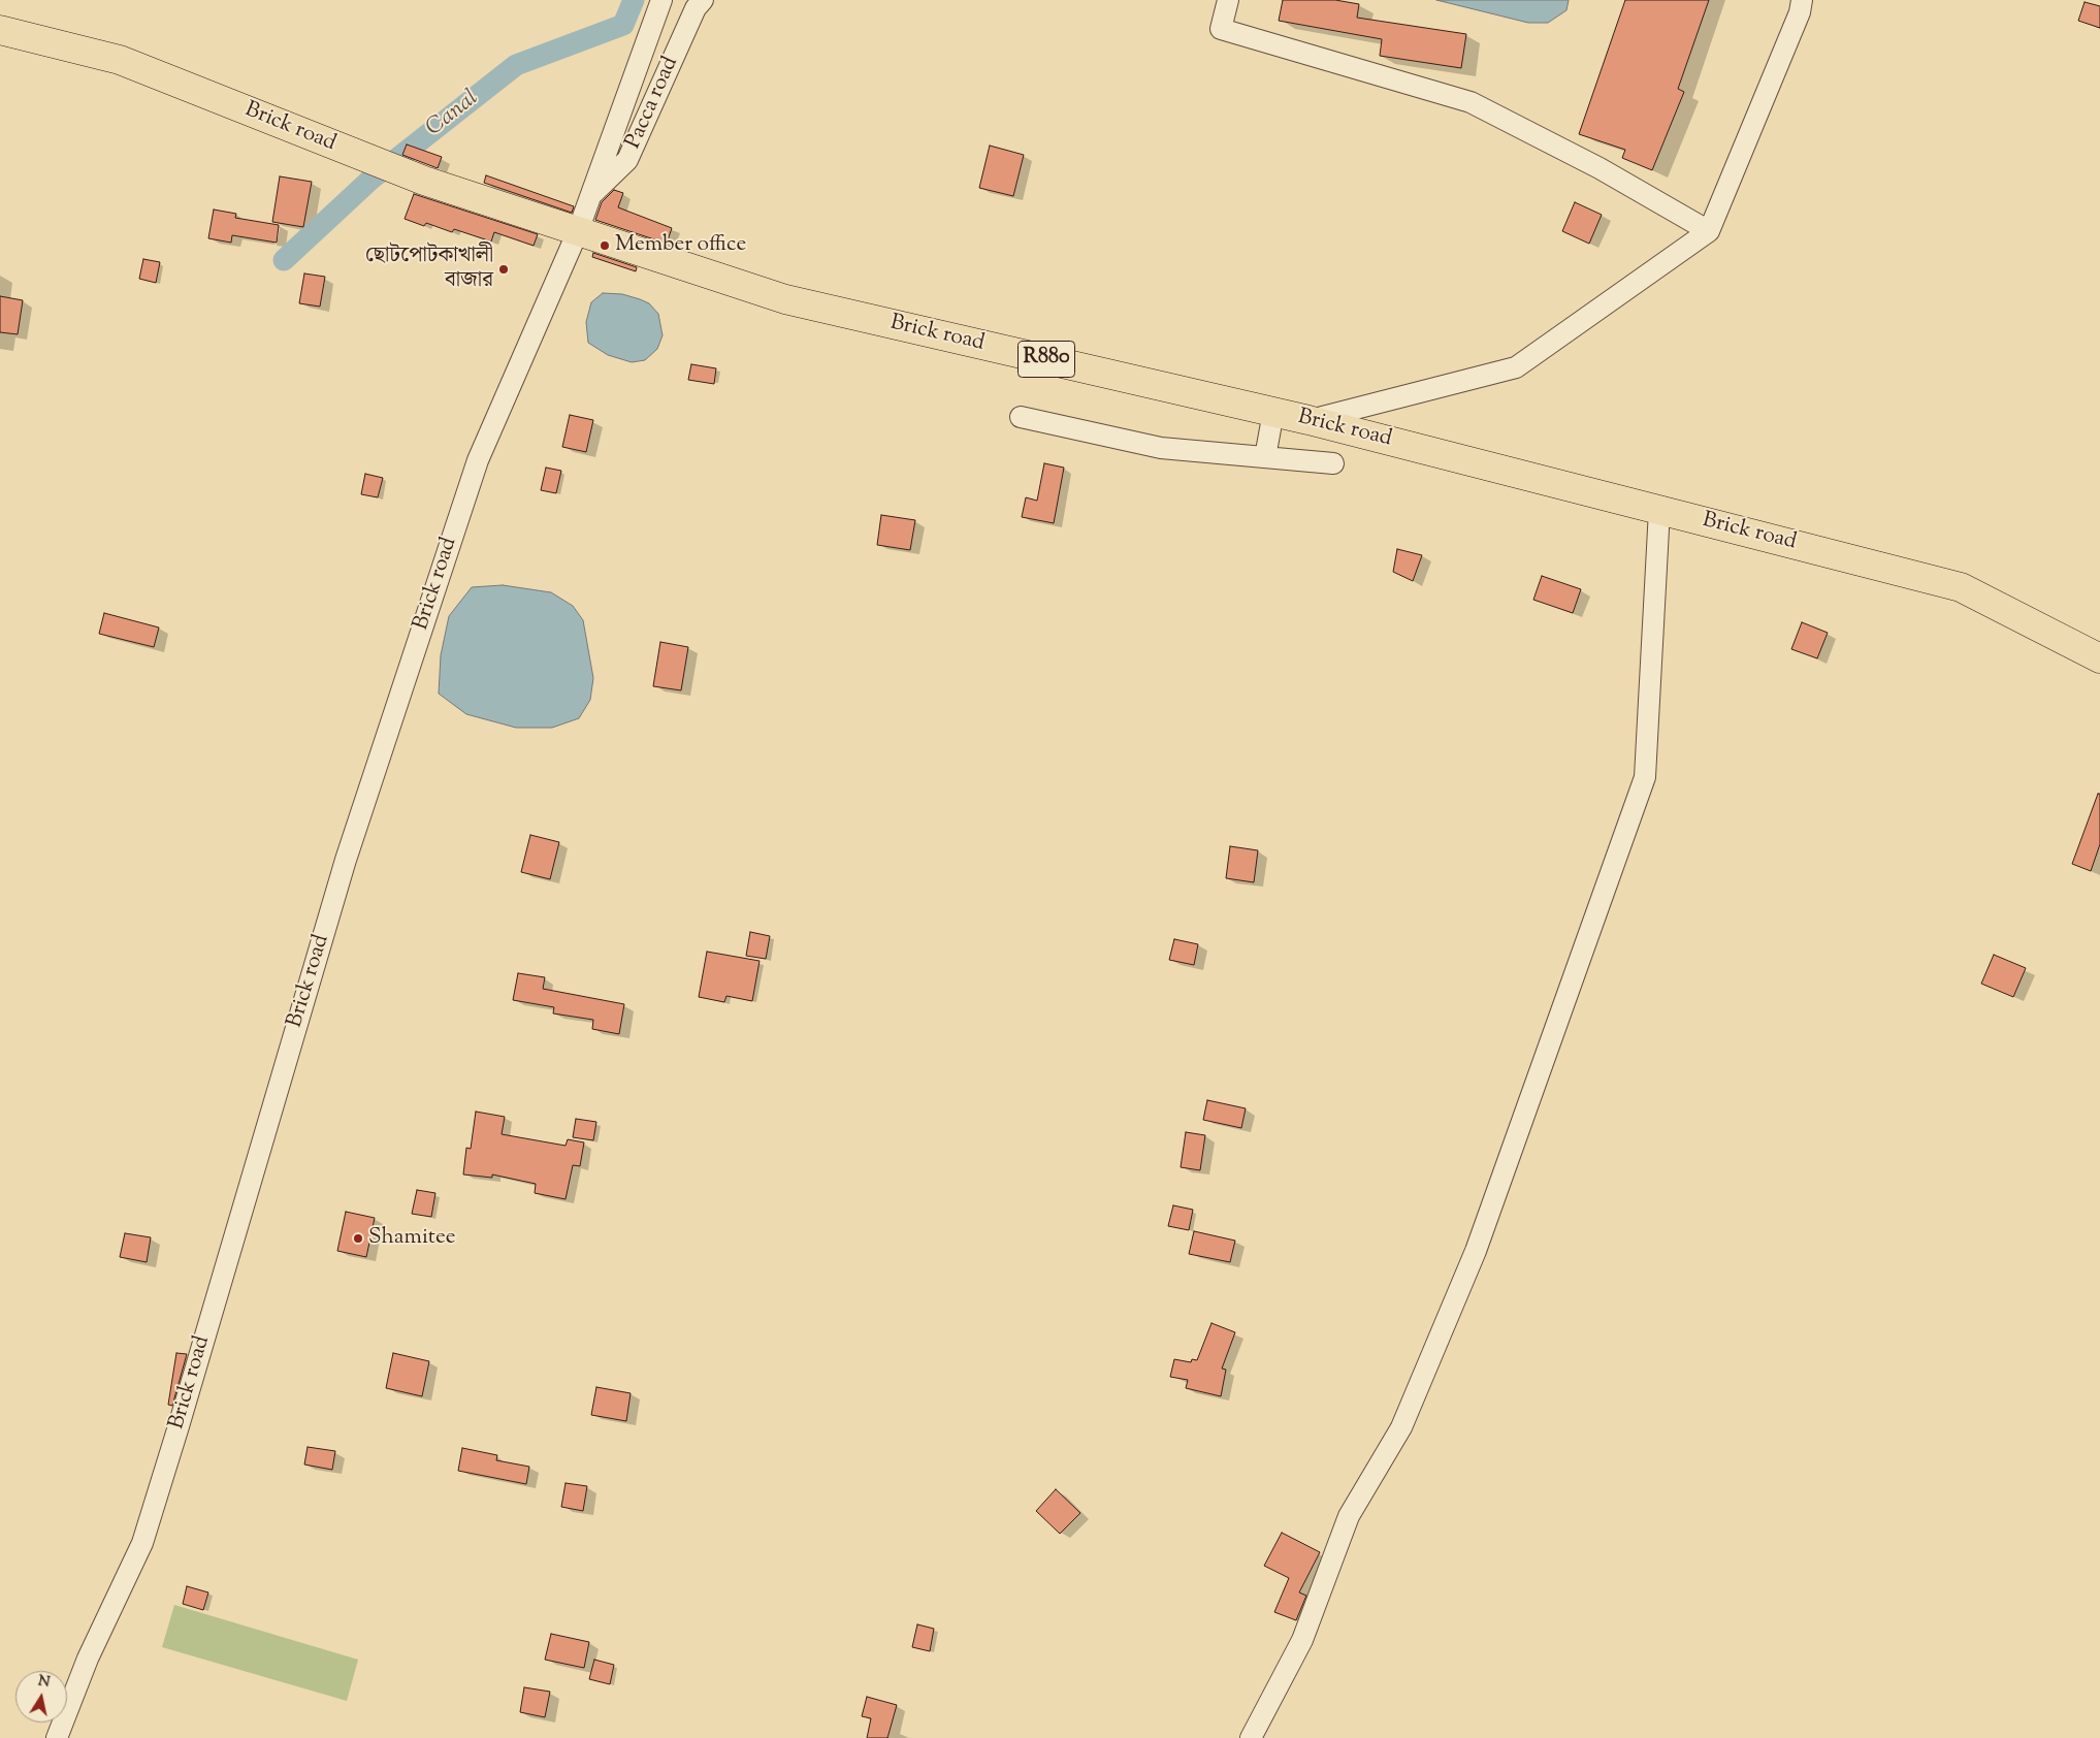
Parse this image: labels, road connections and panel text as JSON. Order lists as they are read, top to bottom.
{
  "streets": {
    "main road": ["Brick road", "R880"],
    "street": ["Pacca road"]
  },
  "crossings": [
    ["Pacca road", "Brick road"]
  ],
  "water": ["Canal"],
  "places": ["Member office", "ছোটপোটকাখালী বাজার", "Shamitee"],
  "north": "top"
}
